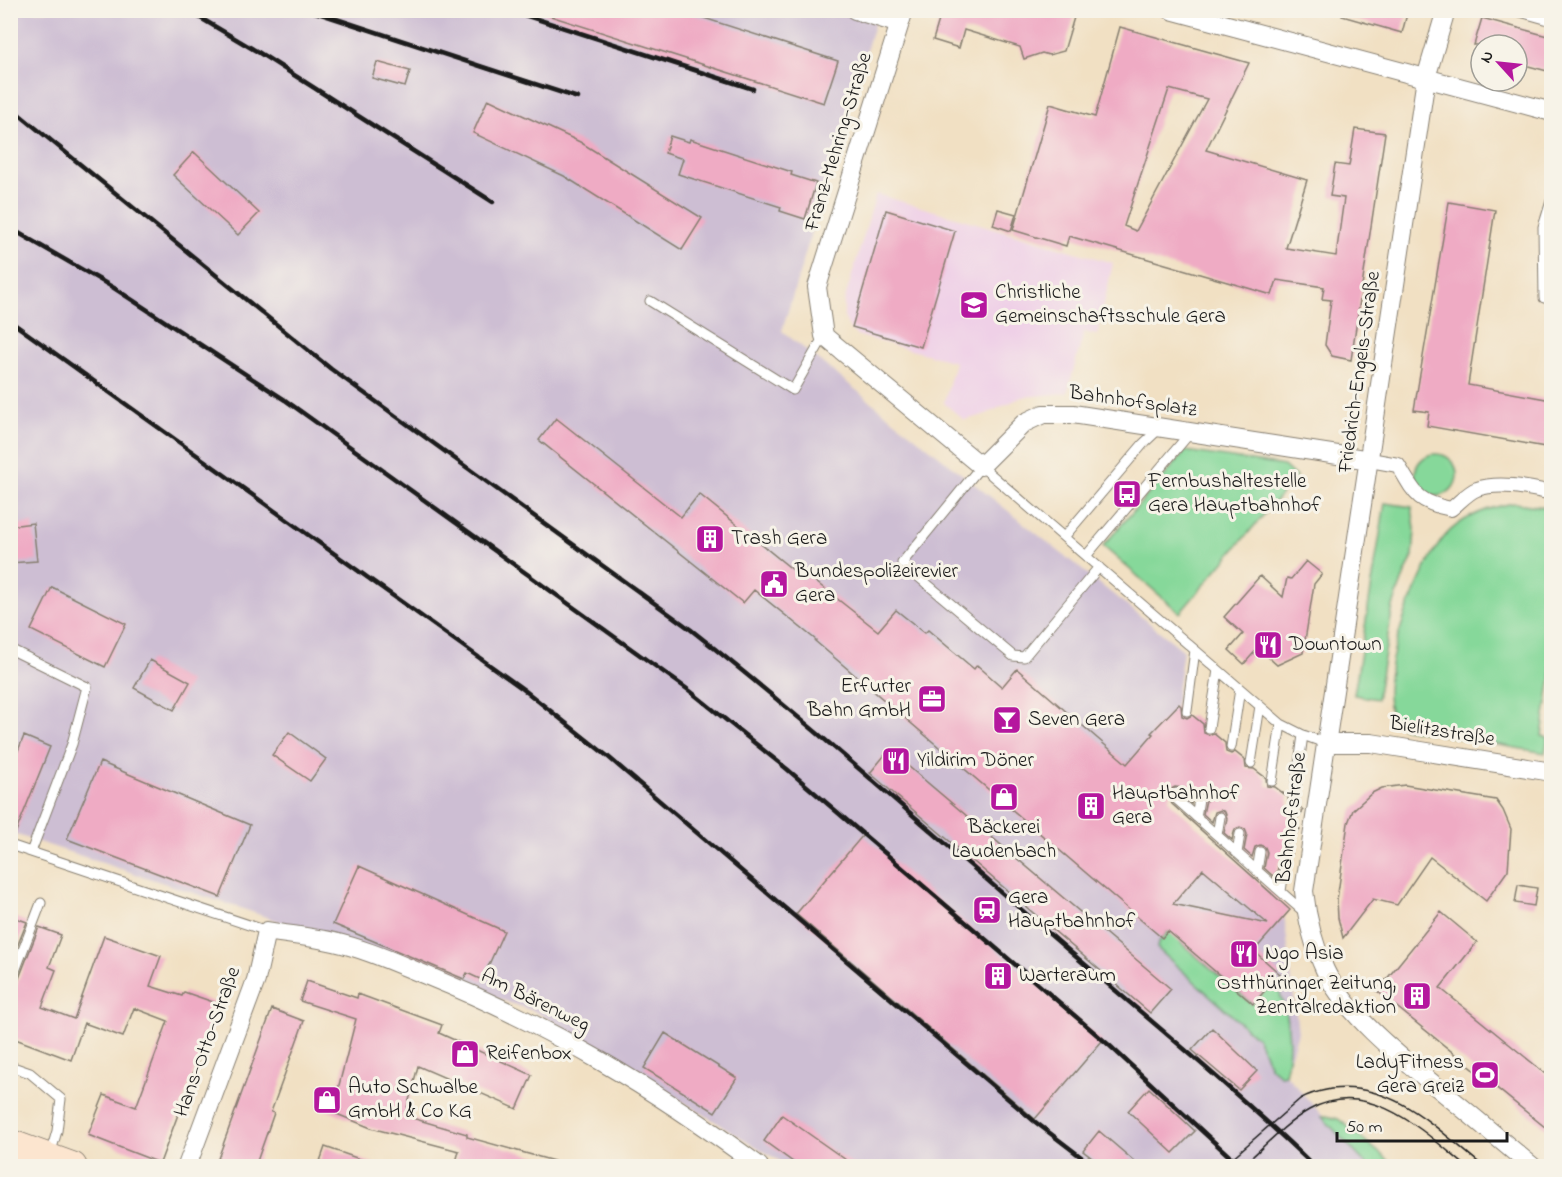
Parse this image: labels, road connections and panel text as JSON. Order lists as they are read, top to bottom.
{
  "streets": {
    "street": [
      "Franz-Mehring-Straße",
      "Friedrich-Engels-Straße",
      "Bahnhofsplatz",
      "Bielitzstraße",
      "Bahnhofstraße",
      "Am Bärenweg",
      "Hans-Otto-Straße"
    ]
  },
  "crossings": [
    ["Friedrich-Engels-Straße", "Bahnhofsplatz"],
    ["Friedrich-Engels-Straße", "Bielitzstraße"],
    ["Friedrich-Engels-Straße", "Bahnhofstraße"],
    ["Bielitzstraße", "Bahnhofstraße"],
    ["Am Bärenweg", "Hans-Otto-Straße"]
  ],
  "places": {
    "school or university": ["Christliche Gemeinschaftsschule Gera"],
    "bus stop": ["Fernbushaltestelle Gera Hauptbahnhof"],
    "building": [
      "Trash Gera",
      "Hauptbahnhof Gera",
      "Warteraum",
      "Ostthüringer Zeitung, Zentralredaktion"
    ],
    "public building": ["Bundespolizeirevier Gera"],
    "restaurant": ["Downtown", "Yildirim Döner", "Ngo Asia"],
    "office": ["Erfurter Bahn GmbH"],
    "bar": ["Seven Gera"],
    "shop": ["Bäckerei Laudenbach", "Reifenbox", "Auto Schwalbe GmbH & Co KG"],
    "station": ["Gera Hauptbahnhof"],
    "sports": ["LadyFitness Gera Greiz"]
  },
  "scale_bar": "50 m",
  "north": "top left"
}
